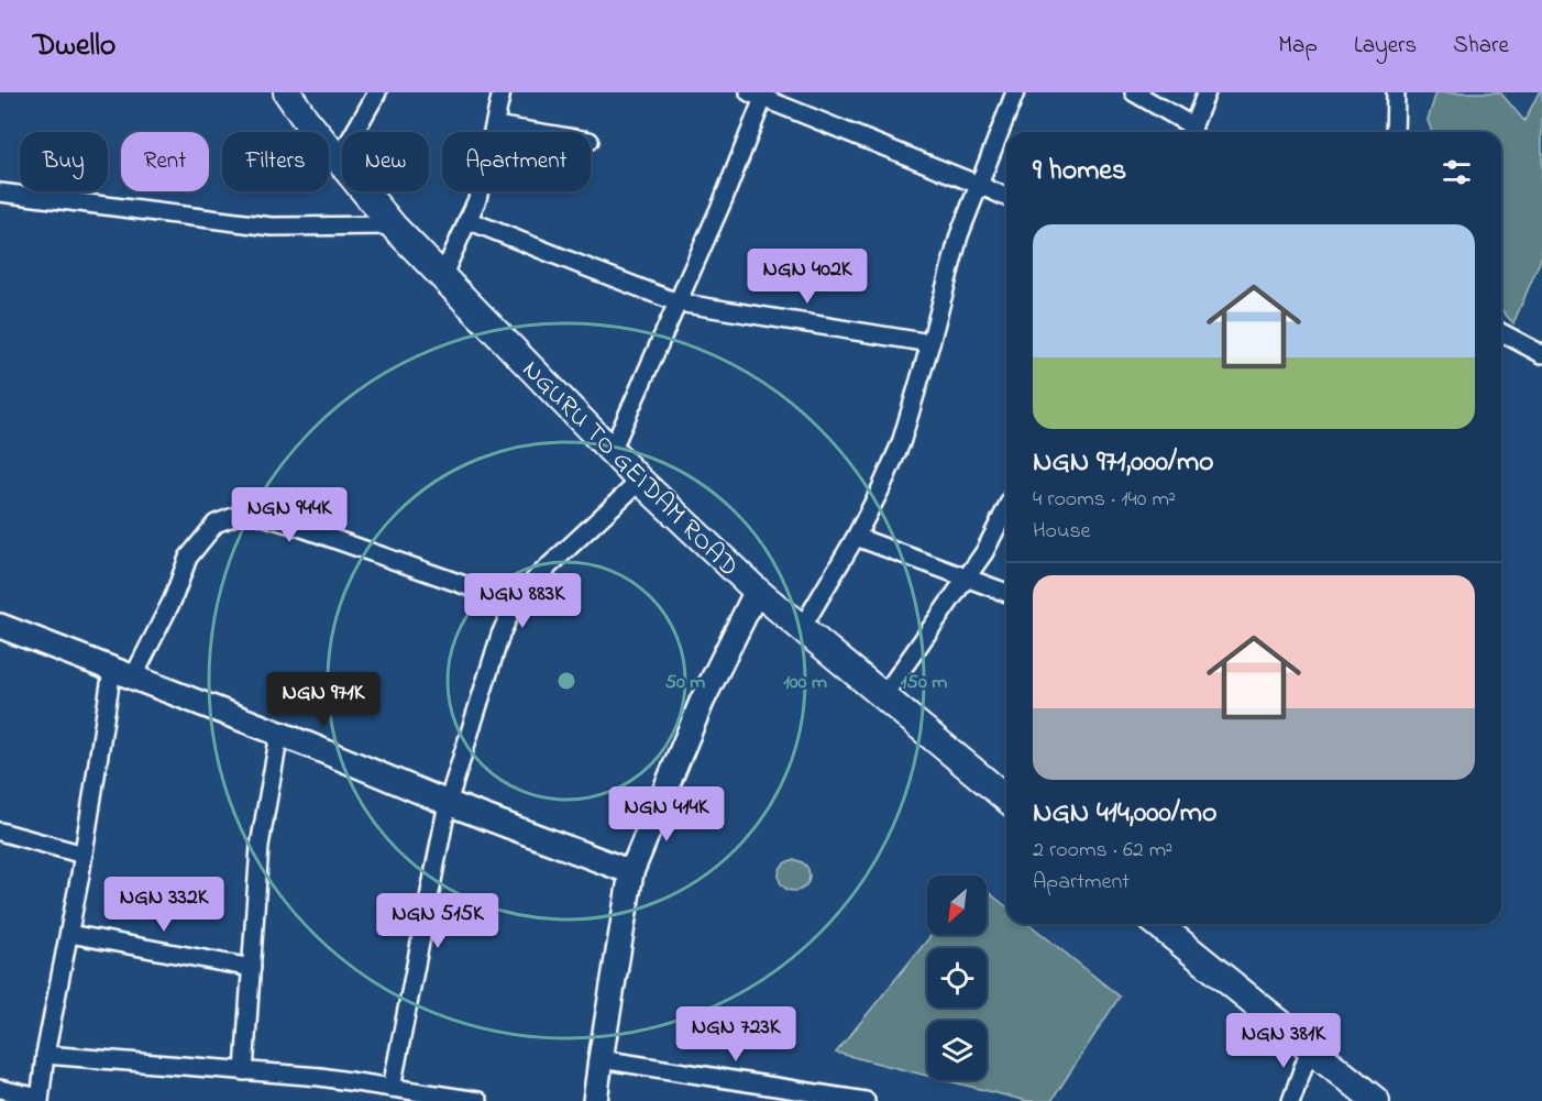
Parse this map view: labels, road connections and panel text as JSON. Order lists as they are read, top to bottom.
{
  "streets": {
    "main road": ["NGURU TO GEIDAM ROAD"]
  },
  "north": "bottom left",
  "page": {
    "header": "Dwello",
    "nav": ["Map", "Layers", "Share"],
    "chip": [
      "Buy",
      "Rent",
      "Filters",
      "New",
      "Apartment"
    ],
    "heading": "9 homes",
    "list": [
      {
        "name": "NGN 971,000/mo",
        "note": "4 rooms · 140 m² · House"
      },
      {
        "name": "NGN 414,000/mo",
        "note": "2 rooms · 62 m² · Apartment"
      }
    ],
    "price": [
      "NGN 402K",
      "NGN 944K",
      "NGN 883K",
      "NGN 971K",
      "NGN 414K",
      "NGN 332K",
      "NGN 515K",
      "NGN 723K",
      "NGN 381K"
    ]
  },
  "rings": ["50 m", "100 m", "150 m"]
}
